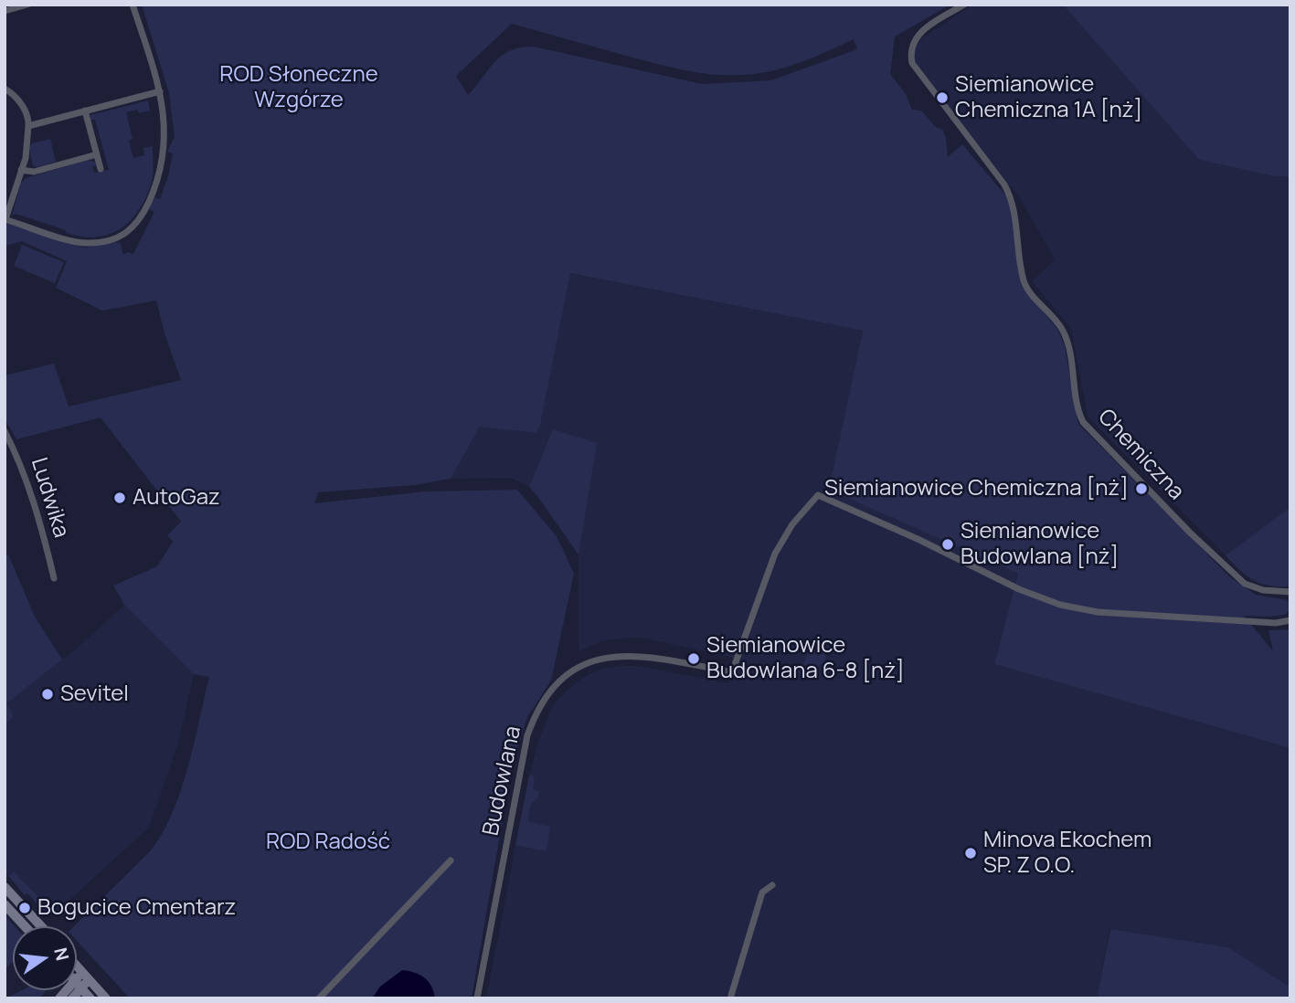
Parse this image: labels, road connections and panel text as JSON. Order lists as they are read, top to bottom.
{
  "streets": {
    "street": ["Chemiczna", "Ludwika", "Budowlana"]
  },
  "parks": ["ROD Słoneczne Wzgórze", "ROD Radość"],
  "places": [
    "Siemianowice Chemiczna 1A [nż]",
    "Siemianowice Chemiczna [nż]",
    "AutoGaz",
    "Siemianowice Budowlana [nż]",
    "Siemianowice Budowlana 6-8 [nż]",
    "Sevitel",
    "Minova Ekochem SP. Z O.O.",
    "Bogucice Cmentarz"
  ],
  "north": "right"
}
